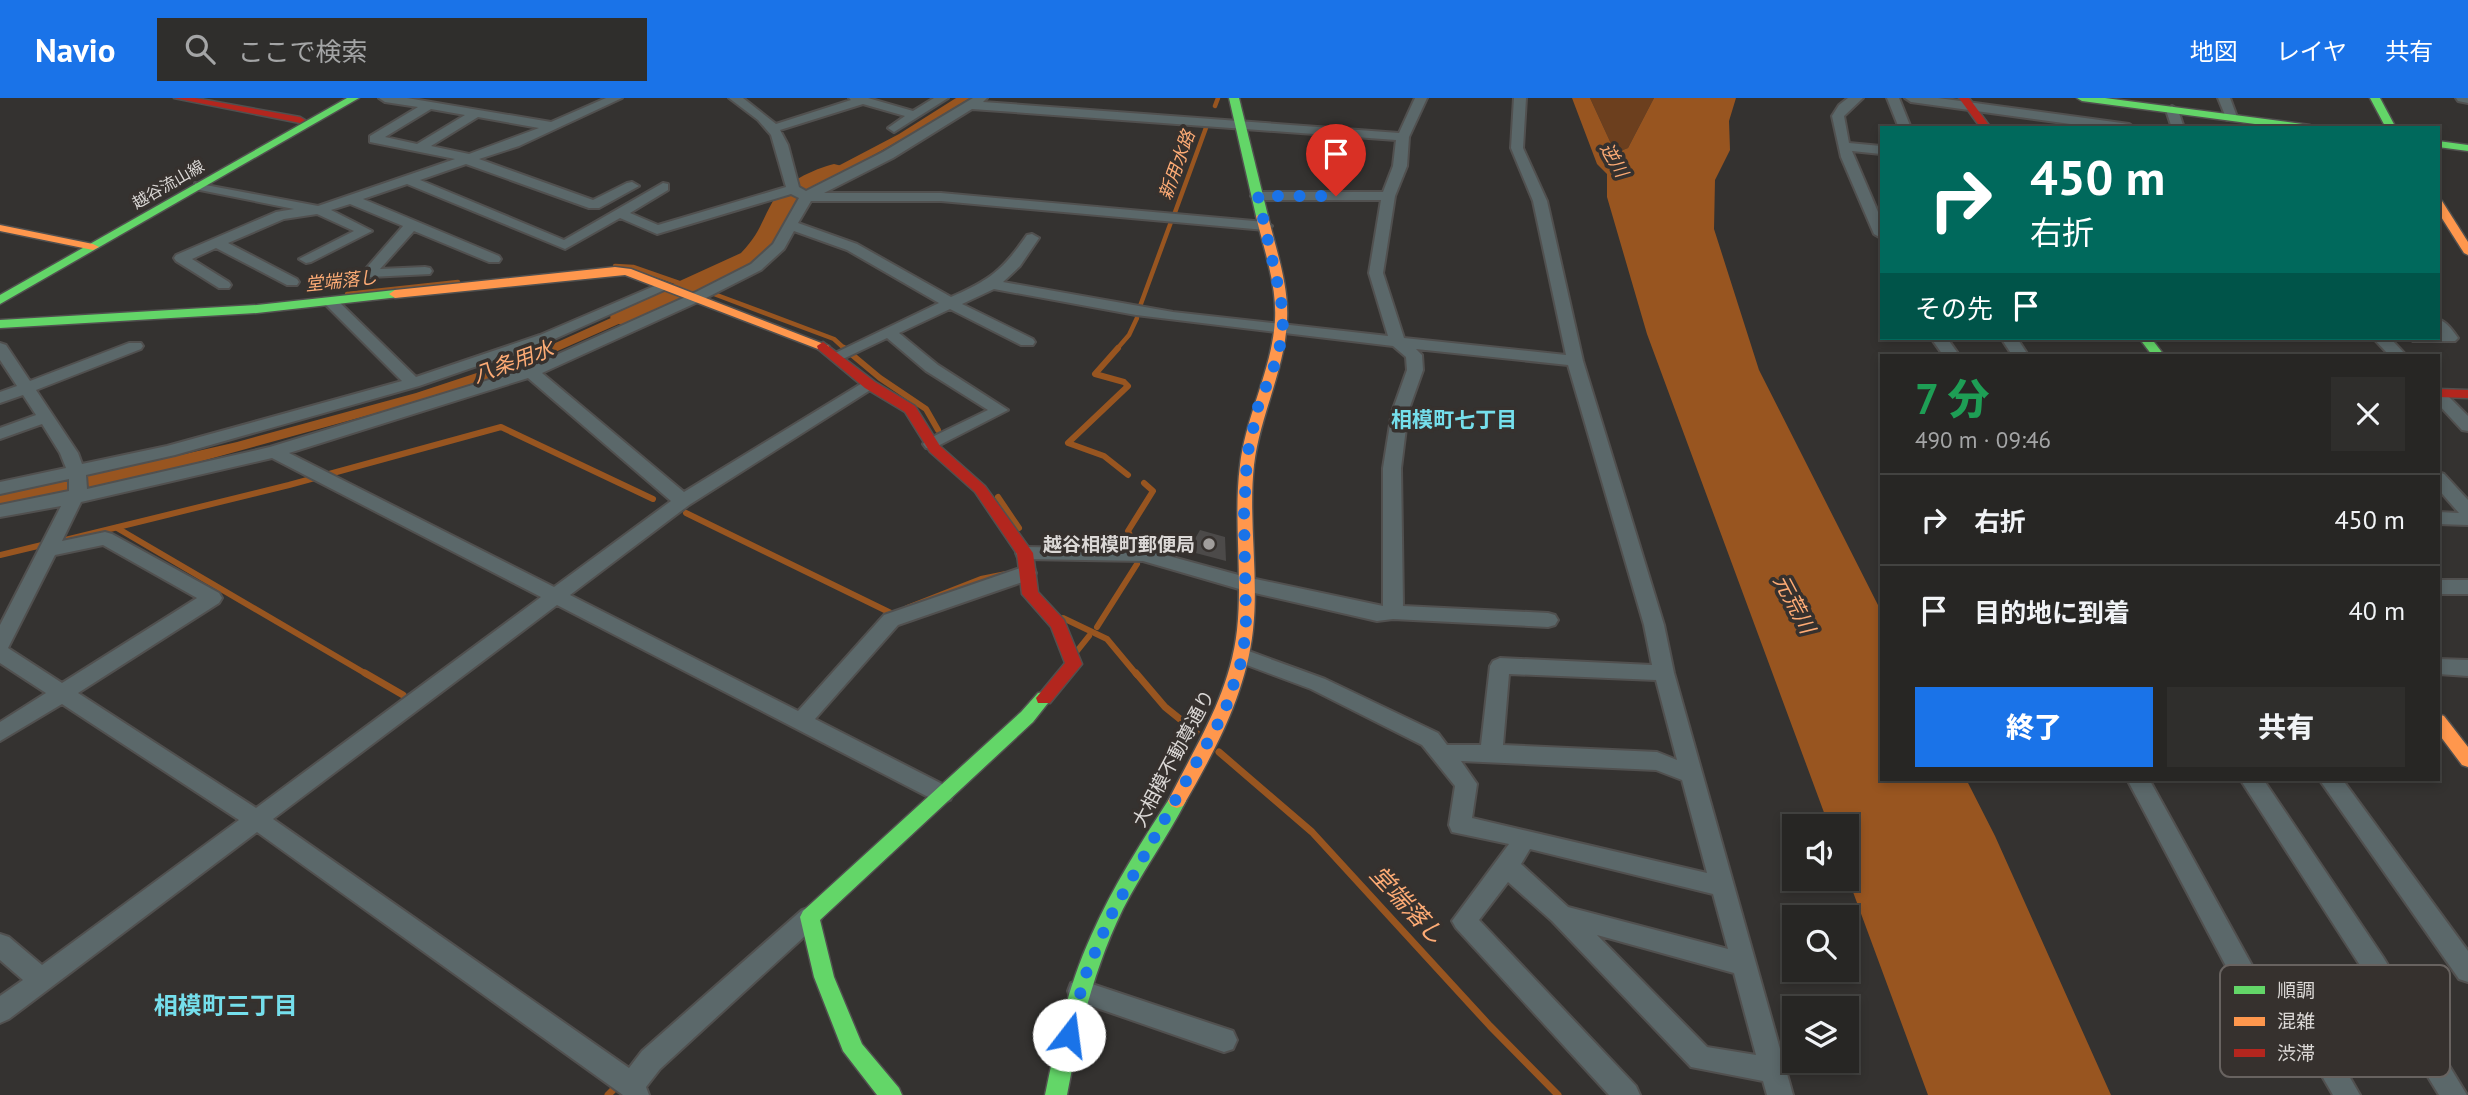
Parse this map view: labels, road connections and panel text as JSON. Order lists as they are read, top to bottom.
{
  "streets": {
    "street": ["越谷流山線", "大相模不動尊通り"]
  },
  "districts": ["相模町七丁目", "相模町三丁目"],
  "water": [
    "逆川",
    "新用水路",
    "堂端落し",
    "八条用水",
    "元荒川"
  ],
  "places": ["越谷相模町郵便局"],
  "legend": ["順調", "混雑", "渋滞"],
  "page": {
    "header": "Navio",
    "search": "ここで検索",
    "nav": ["地図", "レイヤ", "共有"],
    "turn": ["450 m", "右折"],
    "then": "その先",
    "heading": ["7 分", "490 m · 09:46"],
    "list": [
      {
        "name": "右折",
        "value": "450 m"
      },
      {
        "name": "目的地に到着",
        "value": "40 m"
      }
    ],
    "buttons": ["終了", "共有"]
  }
}
